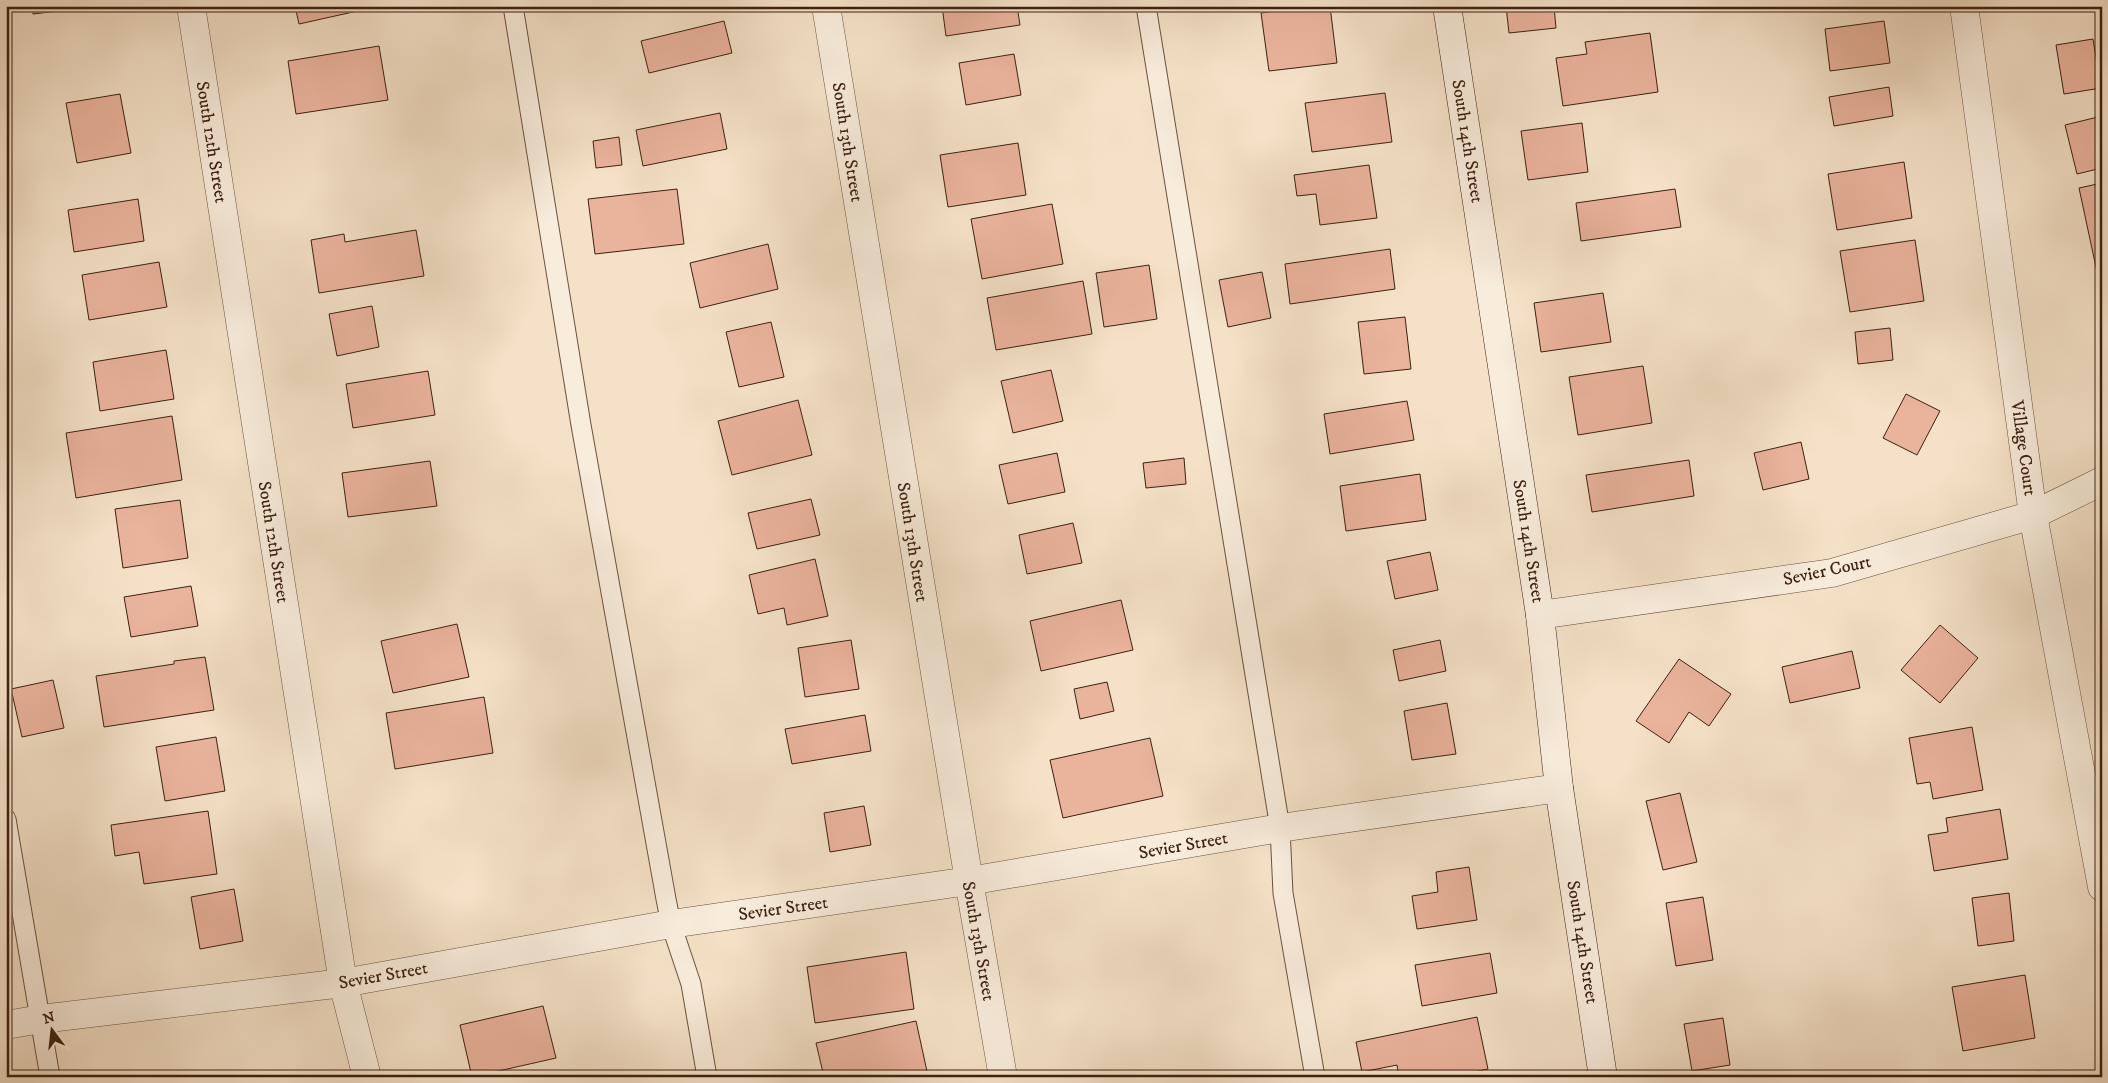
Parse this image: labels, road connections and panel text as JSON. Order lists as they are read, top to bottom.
{
  "streets": {
    "street": [
      "South 14th Street",
      "South 12th Street",
      "South 13th Street",
      "Village Court",
      "Sevier Court",
      "Sevier Street"
    ]
  },
  "crossings": [
    ["South 14th Street", "Sevier Court"],
    ["South 14th Street", "Sevier Street"],
    ["South 12th Street", "Sevier Street"],
    ["South 13th Street", "Sevier Street"],
    ["Village Court", "Sevier Court"]
  ],
  "north": "top"
}
